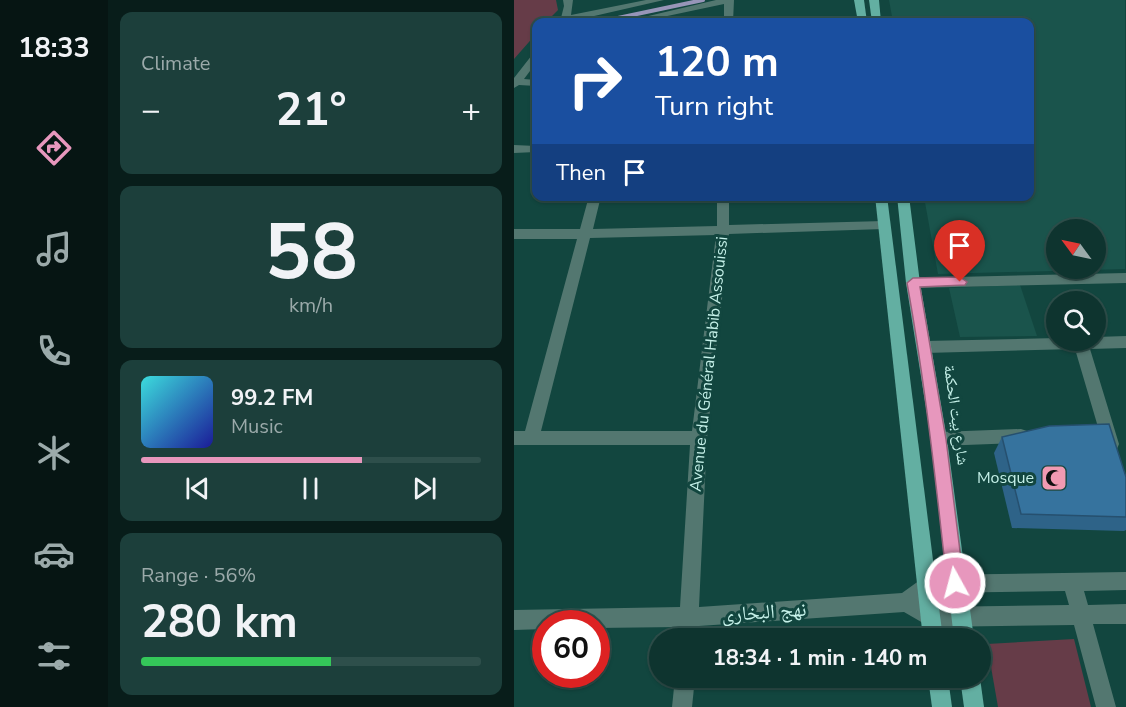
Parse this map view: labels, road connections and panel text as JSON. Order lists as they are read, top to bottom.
{
  "streets": {
    "main road": ["شارع بيت الحكمة"],
    "street": ["Avenue du Général Habib Assouissi", "نهج البخاري"]
  },
  "crossings": [
    ["Avenue du Général Habib Assouissi", "نهج البخاري"]
  ],
  "places": {
    "mosque": ["Mosque"]
  },
  "north": "top left",
  "page": {
    "tabs": "18:33",
    "tile": [
      "Climate",
      ["58", "km/h"],
      ["Range · 56%", "280 km"]
    ],
    "turn": ["120 m", "Turn right"],
    "heat": ["−", "21°", "+"],
    "then": "Then",
    "song": ["99.2 FM", "Music"],
    "limit": "60",
    "trip": "18:34 · 1 min · 140 m"
  }
}
